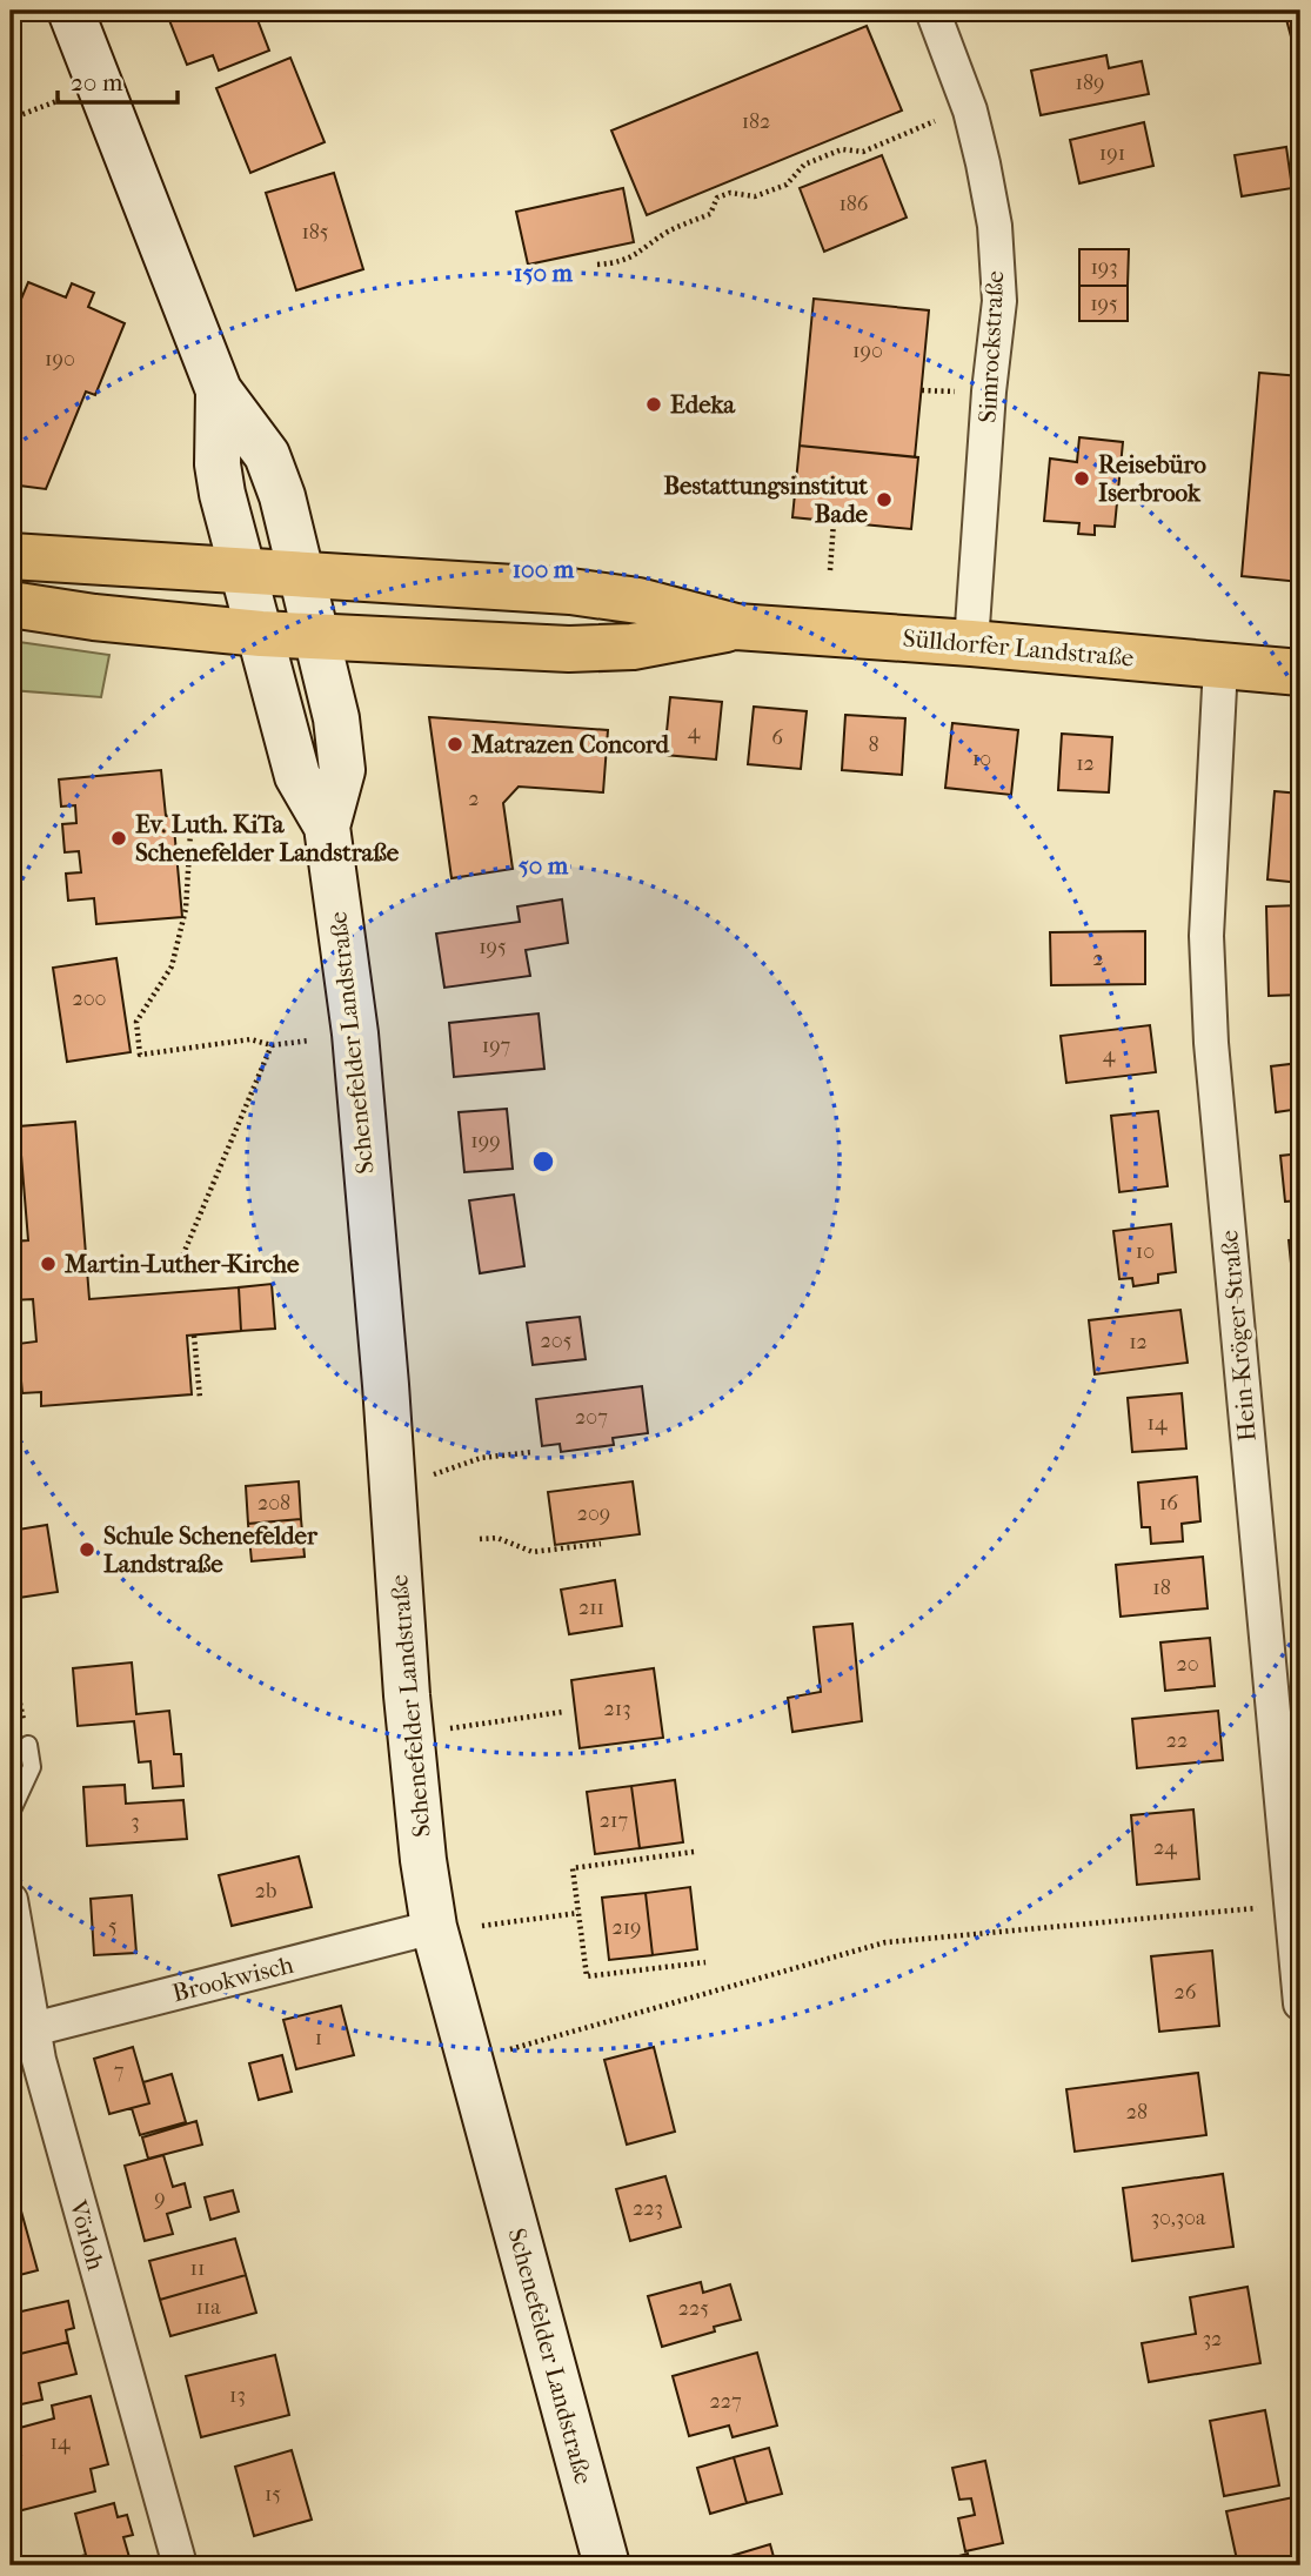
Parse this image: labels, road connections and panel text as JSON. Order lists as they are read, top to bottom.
{
  "streets": {
    "main road": ["Sülldorfer Landstraße", "Schenefelder Landstraße"],
    "street": [
      "Simrockstraße",
      "Hein-Kröger-Straße",
      "Brookwisch",
      "Vörloh"
    ]
  },
  "crossings": [
    ["Simrockstraße", "Sülldorfer Landstraße"],
    ["Sülldorfer Landstraße", "Schenefelder Landstraße"],
    ["Sülldorfer Landstraße", "Hein-Kröger-Straße"],
    ["Schenefelder Landstraße", "Brookwisch"],
    ["Brookwisch", "Vörloh"]
  ],
  "places": [
    "Edeka",
    "Reisebüro Iserbrook",
    "Bestattungsinstitut Bade",
    "Matrazen Concord",
    "Ev. Luth. KiTa Schenefelder Landstraße",
    "Martin-Luther-Kirche",
    "Schule Schenefelder Landstraße"
  ],
  "house_numbers": [
    "189",
    "182",
    "191",
    "186",
    "185",
    "193",
    "195",
    "190",
    "190",
    "4",
    "6",
    "8",
    "10",
    "12",
    "2",
    "195",
    "2",
    "200",
    "197",
    "4",
    "199",
    "10",
    "205",
    "12",
    "207",
    "14",
    "208",
    "16",
    "209",
    "18",
    "211",
    "20",
    "213",
    "22",
    "217",
    "3",
    "24",
    "2b",
    "5",
    "219",
    "26",
    "1",
    "7",
    "28",
    "9",
    "223",
    "30,30a",
    "11",
    "11a",
    "225",
    "32",
    "13",
    "227",
    "14",
    "15"
  ],
  "scale_bar": "20 m",
  "rings": ["150 m", "100 m", "50 m"]
}
